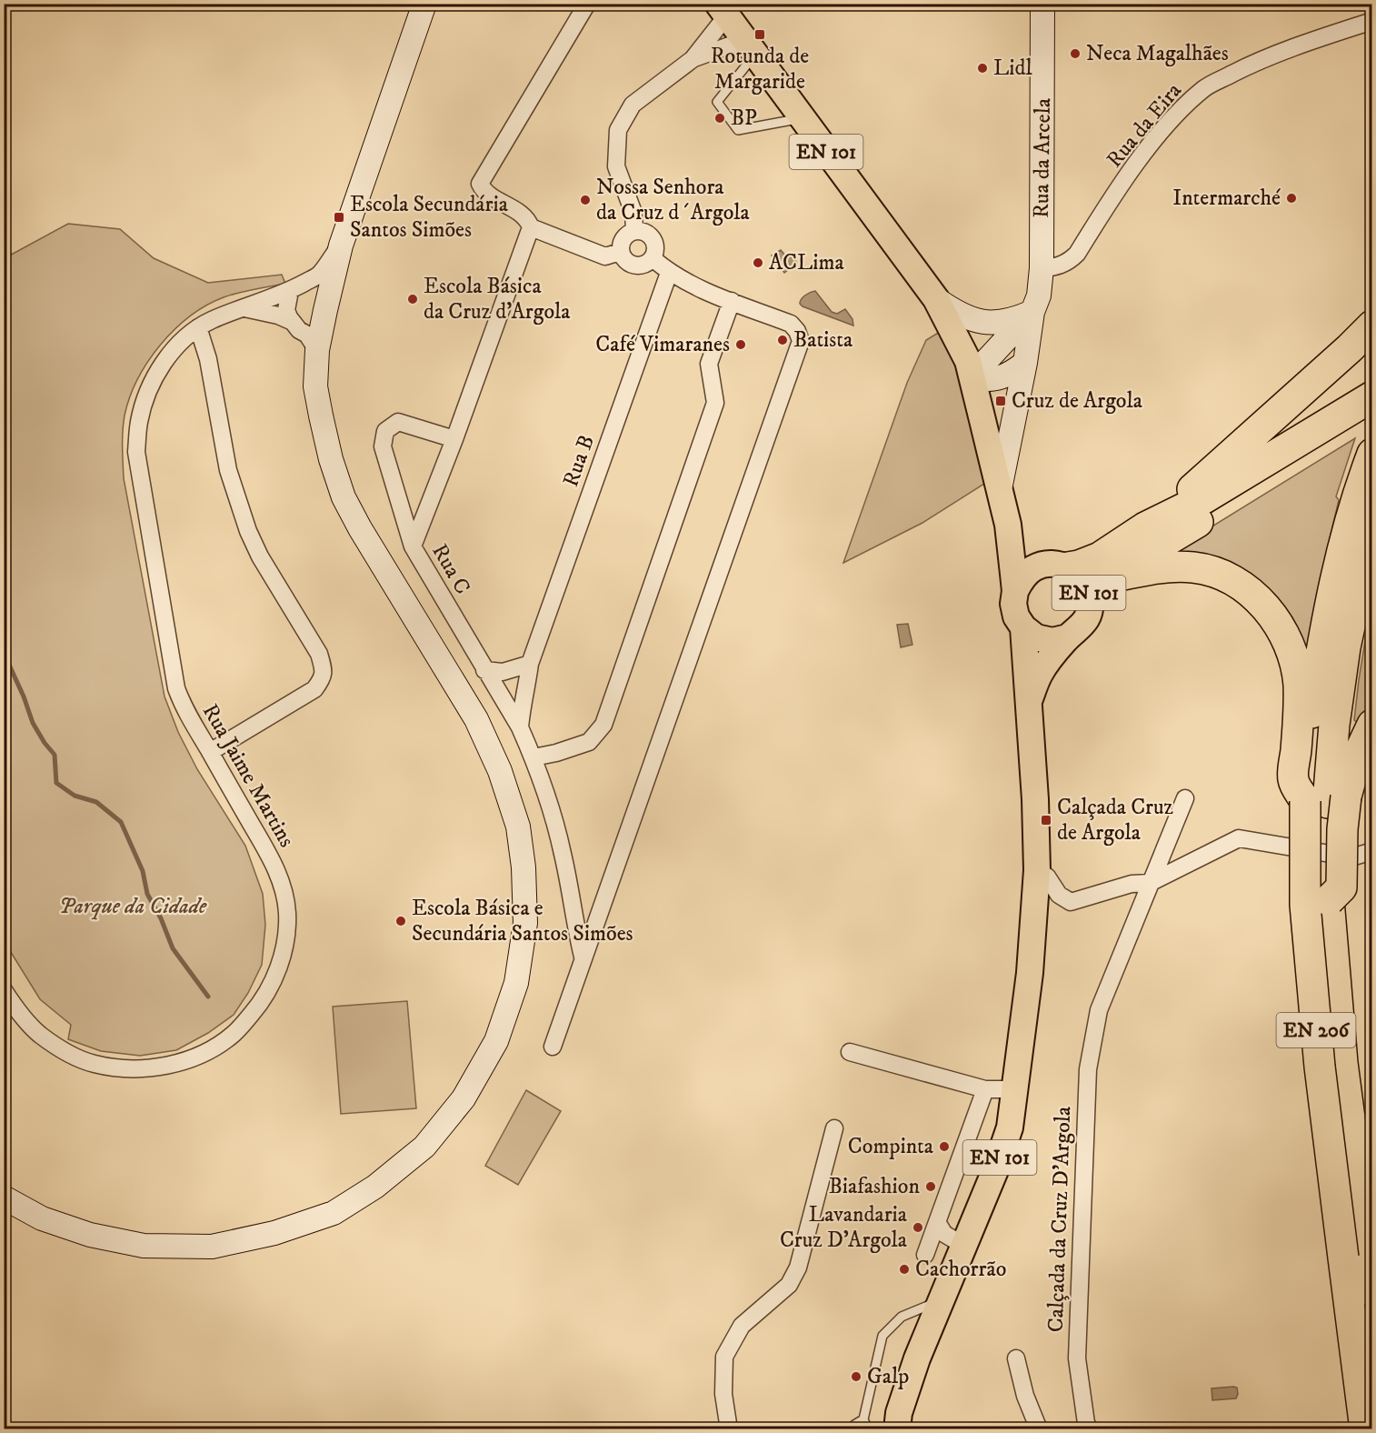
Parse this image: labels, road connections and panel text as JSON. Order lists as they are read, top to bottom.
{
  "streets": {
    "highway": ["EN 206"],
    "main road": ["EN 101"],
    "street": [
      "Rua da Eira",
      "Rua da Arcela",
      "Rua B",
      "Rua C",
      "Rua Jaime Martins",
      "Calçada da Cruz D'Argola"
    ]
  },
  "crossings": [
    ["Rua da Eira", "Rua da Arcela"],
    ["EN 101", "Rua da Arcela"],
    ["Rua B", "Rua C"]
  ],
  "parks": ["Parque da Cidade"],
  "places": {
    "transit": [
      "Rotunda de Margaride",
      "Escola Secundária Santos Simões",
      "Cruz de Argola",
      "Calçada Cruz de Argola"
    ],
    "other": [
      "Neca Magalhães",
      "Lidl",
      "BP",
      "Intermarché",
      "Nossa Senhora da Cruz d´Argola",
      "ACLima",
      "Escola Básica da Cruz d'Argola",
      "Batista",
      "Café Vimaranes",
      "Escola Básica e Secundária Santos Simões",
      "Compinta",
      "Biafashion",
      "Lavandaria Cruz D'Argola",
      "Cachorrão",
      "Galp"
    ]
  }
}
